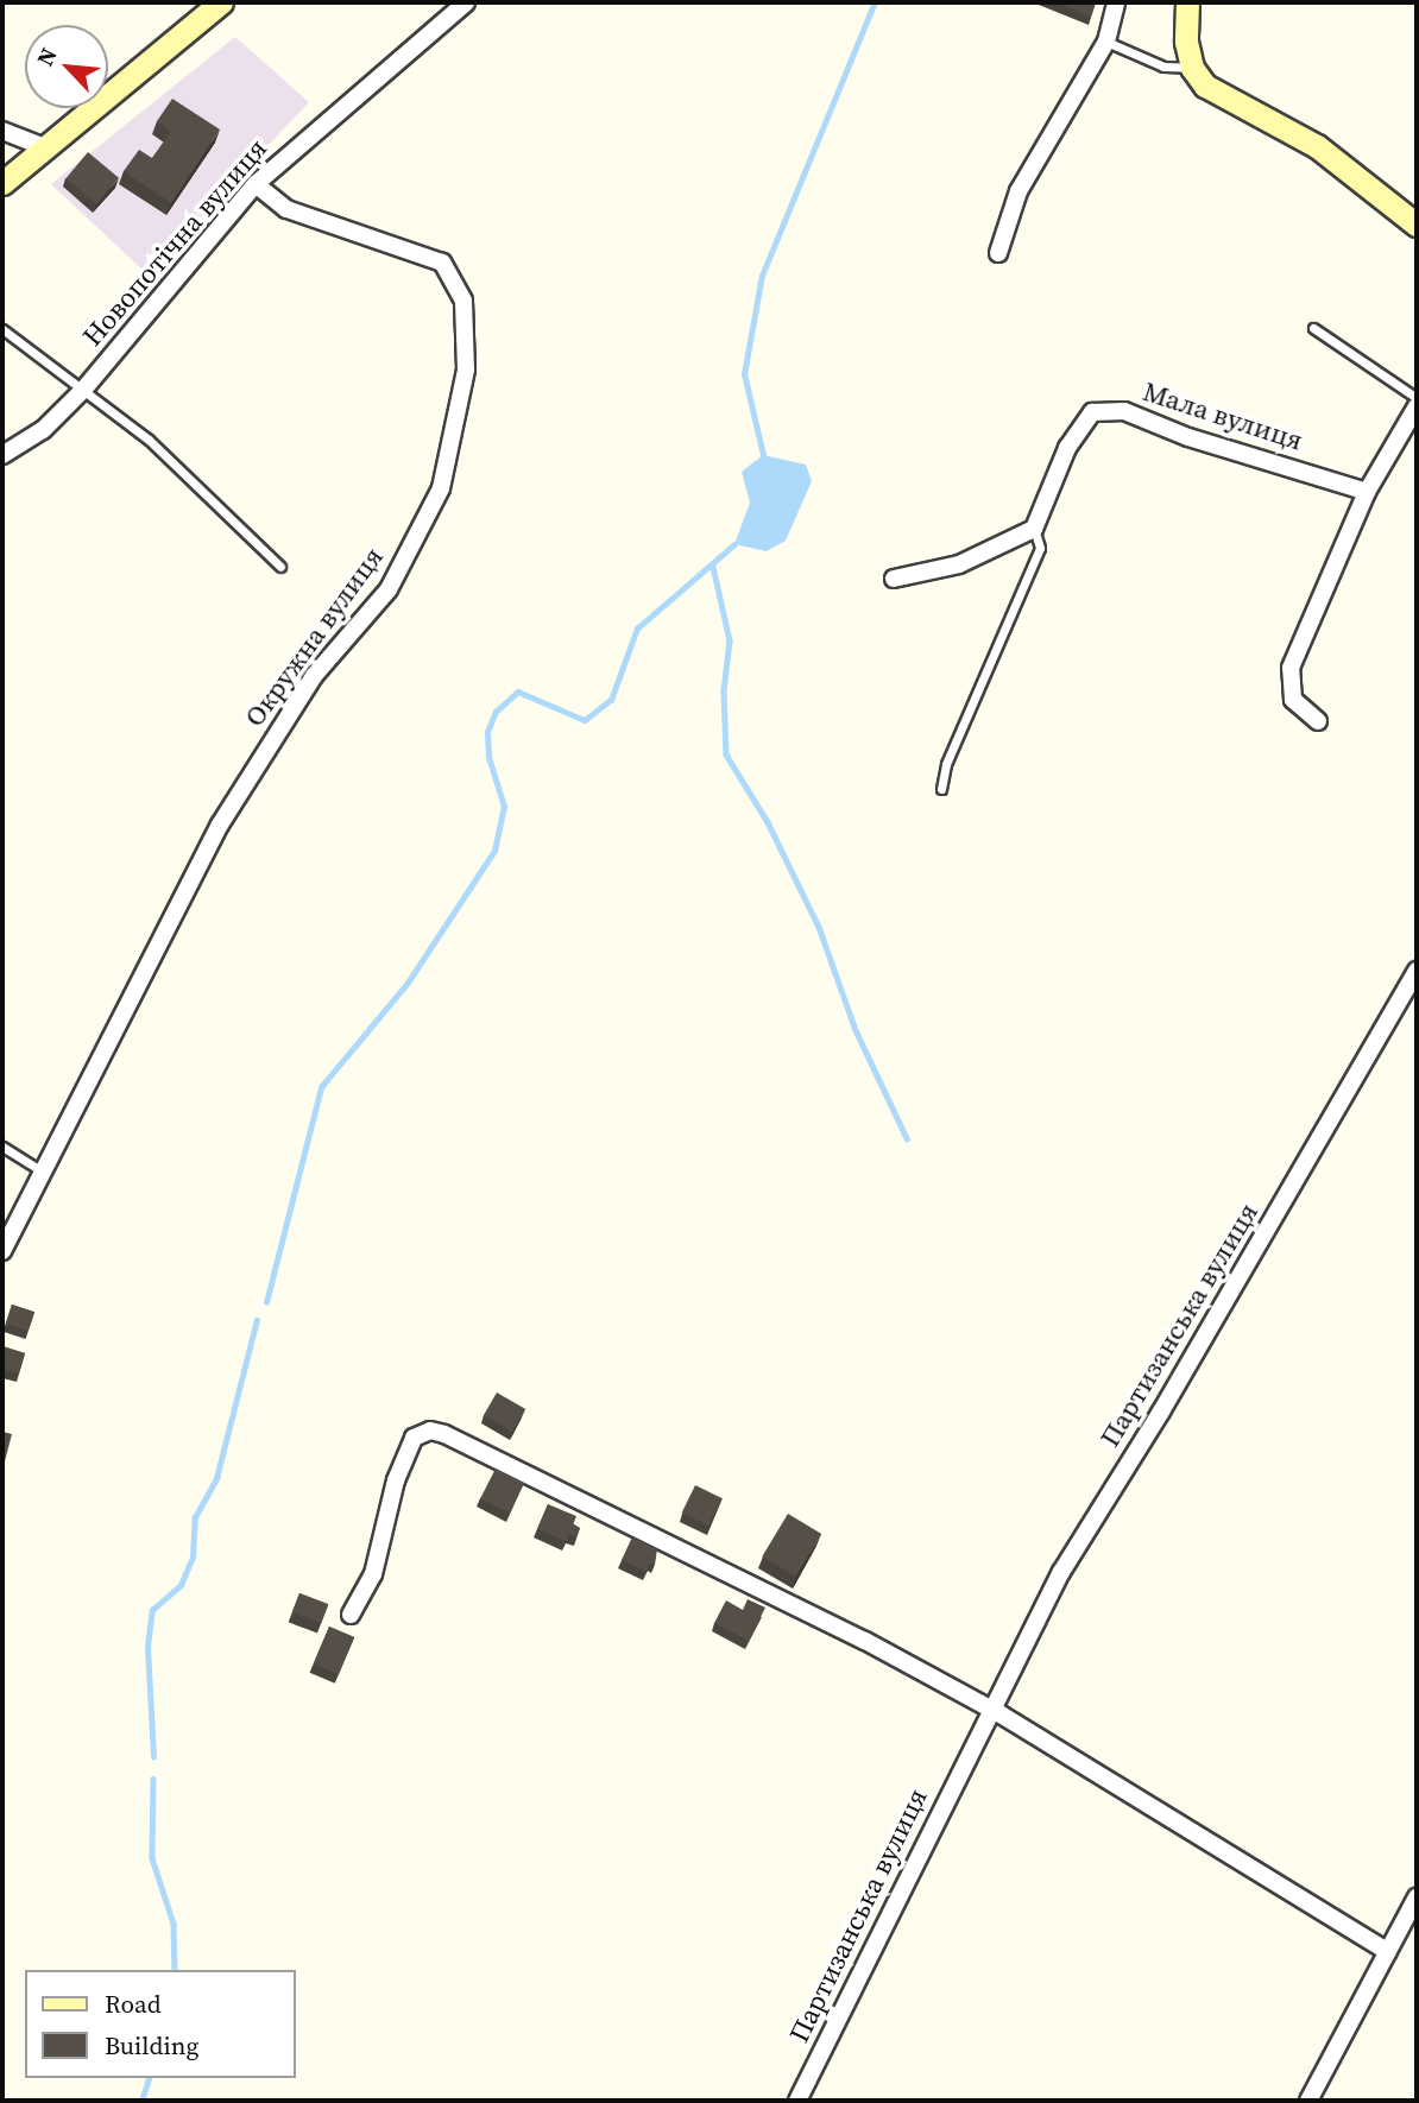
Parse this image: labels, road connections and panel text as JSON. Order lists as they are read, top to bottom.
{
  "streets": {
    "street": [
      "Новопотічна вулиця",
      "Мала вулиця",
      "Окружна вулиця",
      "Партизанська вулиця"
    ]
  },
  "crossings": [
    ["Новопотічна вулиця", "Окружна вулиця"]
  ],
  "legend": ["Road", "Building"],
  "north": "top left"
}
